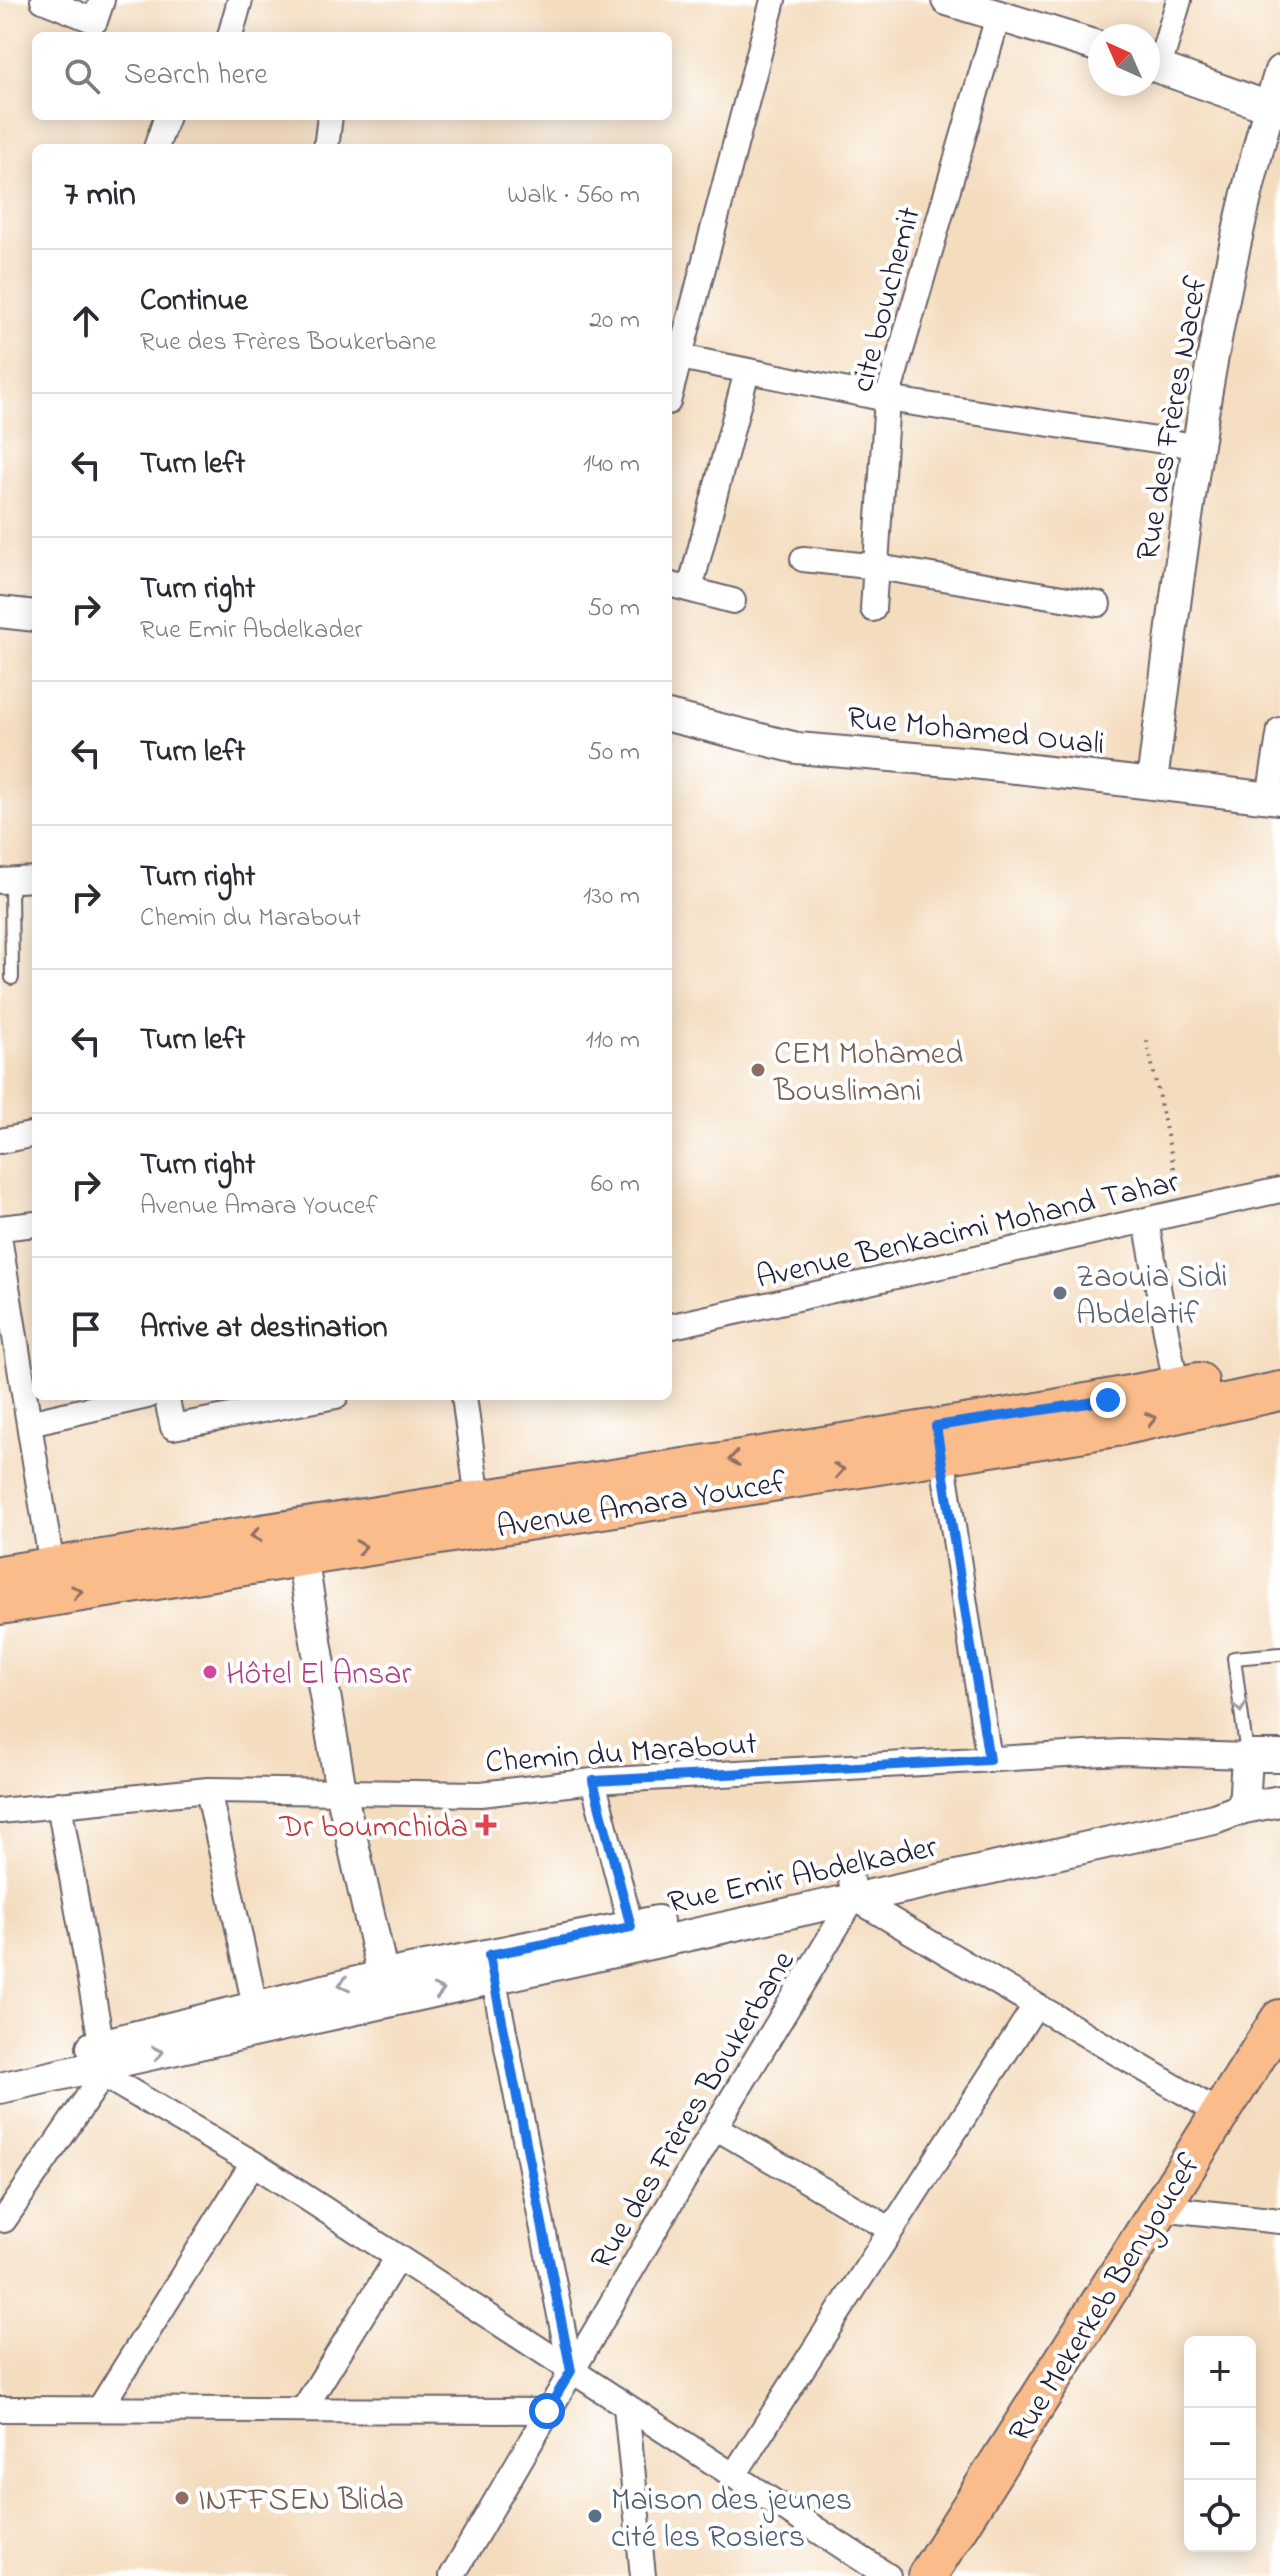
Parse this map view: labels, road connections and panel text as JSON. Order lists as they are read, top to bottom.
{
  "streets": {
    "main road": ["Avenue Amara Youcef", "Rue Mekerkeb Benyoucef"],
    "street": [
      "cite bouchemit",
      "Rue des Frères Nacef",
      "Rue Mohamed Ouali",
      "Avenue Benkacimi Mohand Tahar",
      "Chemin du Marabout",
      "Rue Emir Abdelkader",
      "Rue des Frères Boukerbane"
    ]
  },
  "crossings": [
    ["Rue des Frères Nacef", "Rue Mohamed Ouali"],
    ["Rue Emir Abdelkader", "Rue des Frères Boukerbane"]
  ],
  "places": {
    "other": [
      "CEM Mohamed Bouslimani",
      "Zaouia Sidi Abdelatif",
      "Hôtel El Ansar",
      "INFFSEN Blida",
      "Maison des jeunes cité les Rosiers"
    ],
    "health": ["Dr boumchida"]
  },
  "north": "top left",
  "page": {
    "search": "Search here",
    "heading": ["7 min", "Walk · 560 m"],
    "list": [
      ["Continue", "Rue des Frères Boukerbane", "20 m"],
      ["Turn left", "140 m"],
      ["Turn right", "Rue Emir Abdelkader", "50 m"],
      ["Turn left", "50 m"],
      ["Turn right", "Chemin du Marabout", "130 m"],
      ["Turn left", "110 m"],
      ["Turn right", "Avenue Amara Youcef", "60 m"],
      "Arrive at destination"
    ],
    "map_buttons": ["+", "−"]
  }
}
